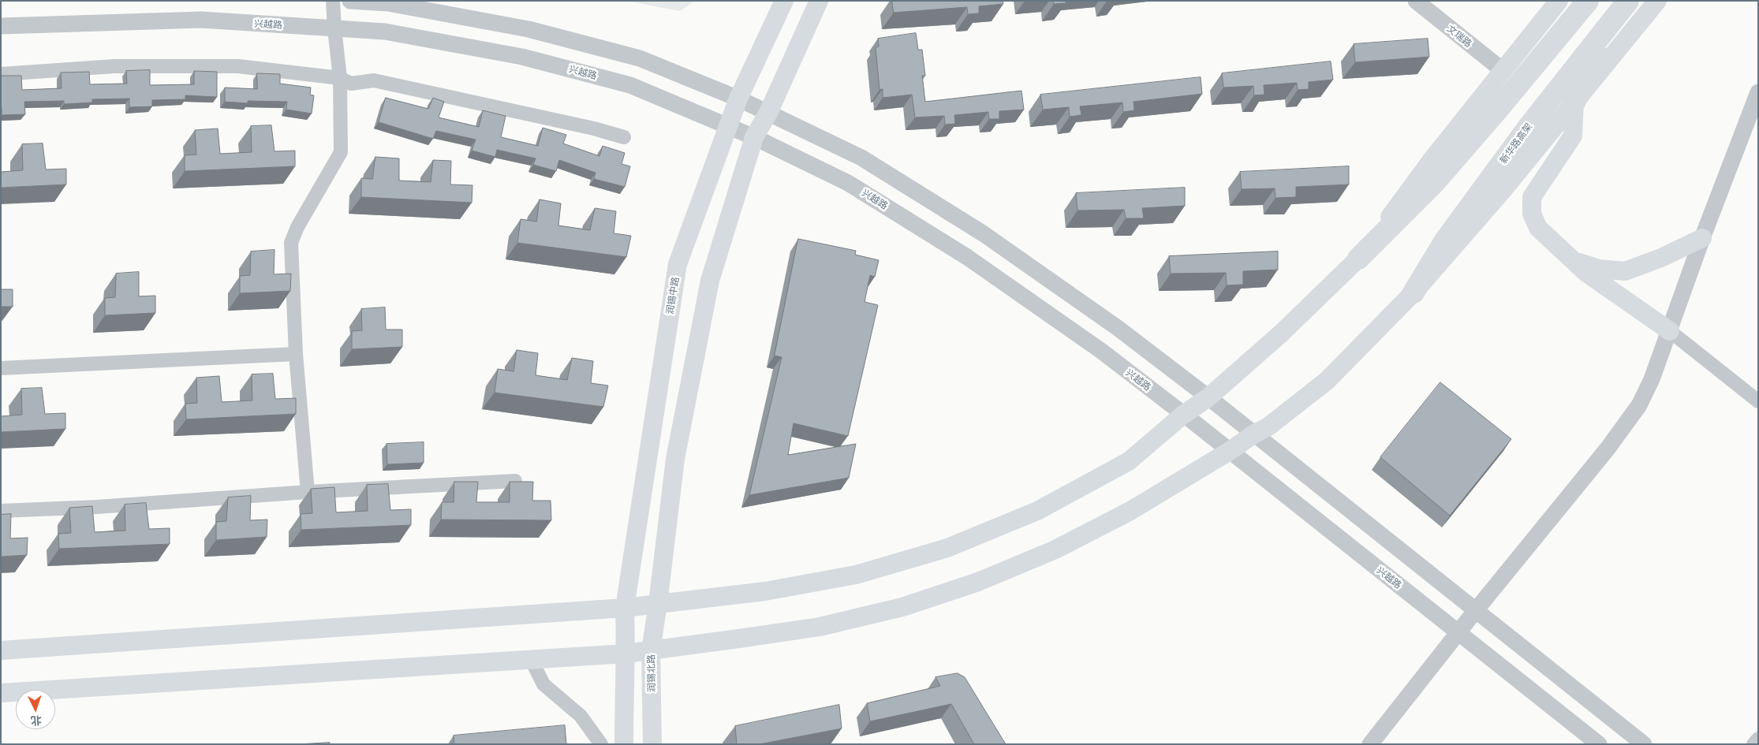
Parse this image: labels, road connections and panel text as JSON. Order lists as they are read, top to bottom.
{
  "streets": {
    "highway": ["新华路高架"],
    "main road": ["润锡中路", "润锡北路"],
    "street": ["兴越路", "文瑞路"]
  },
  "crossings": [
    ["兴越路", "润锡中路"]
  ],
  "north": "bottom"
}
